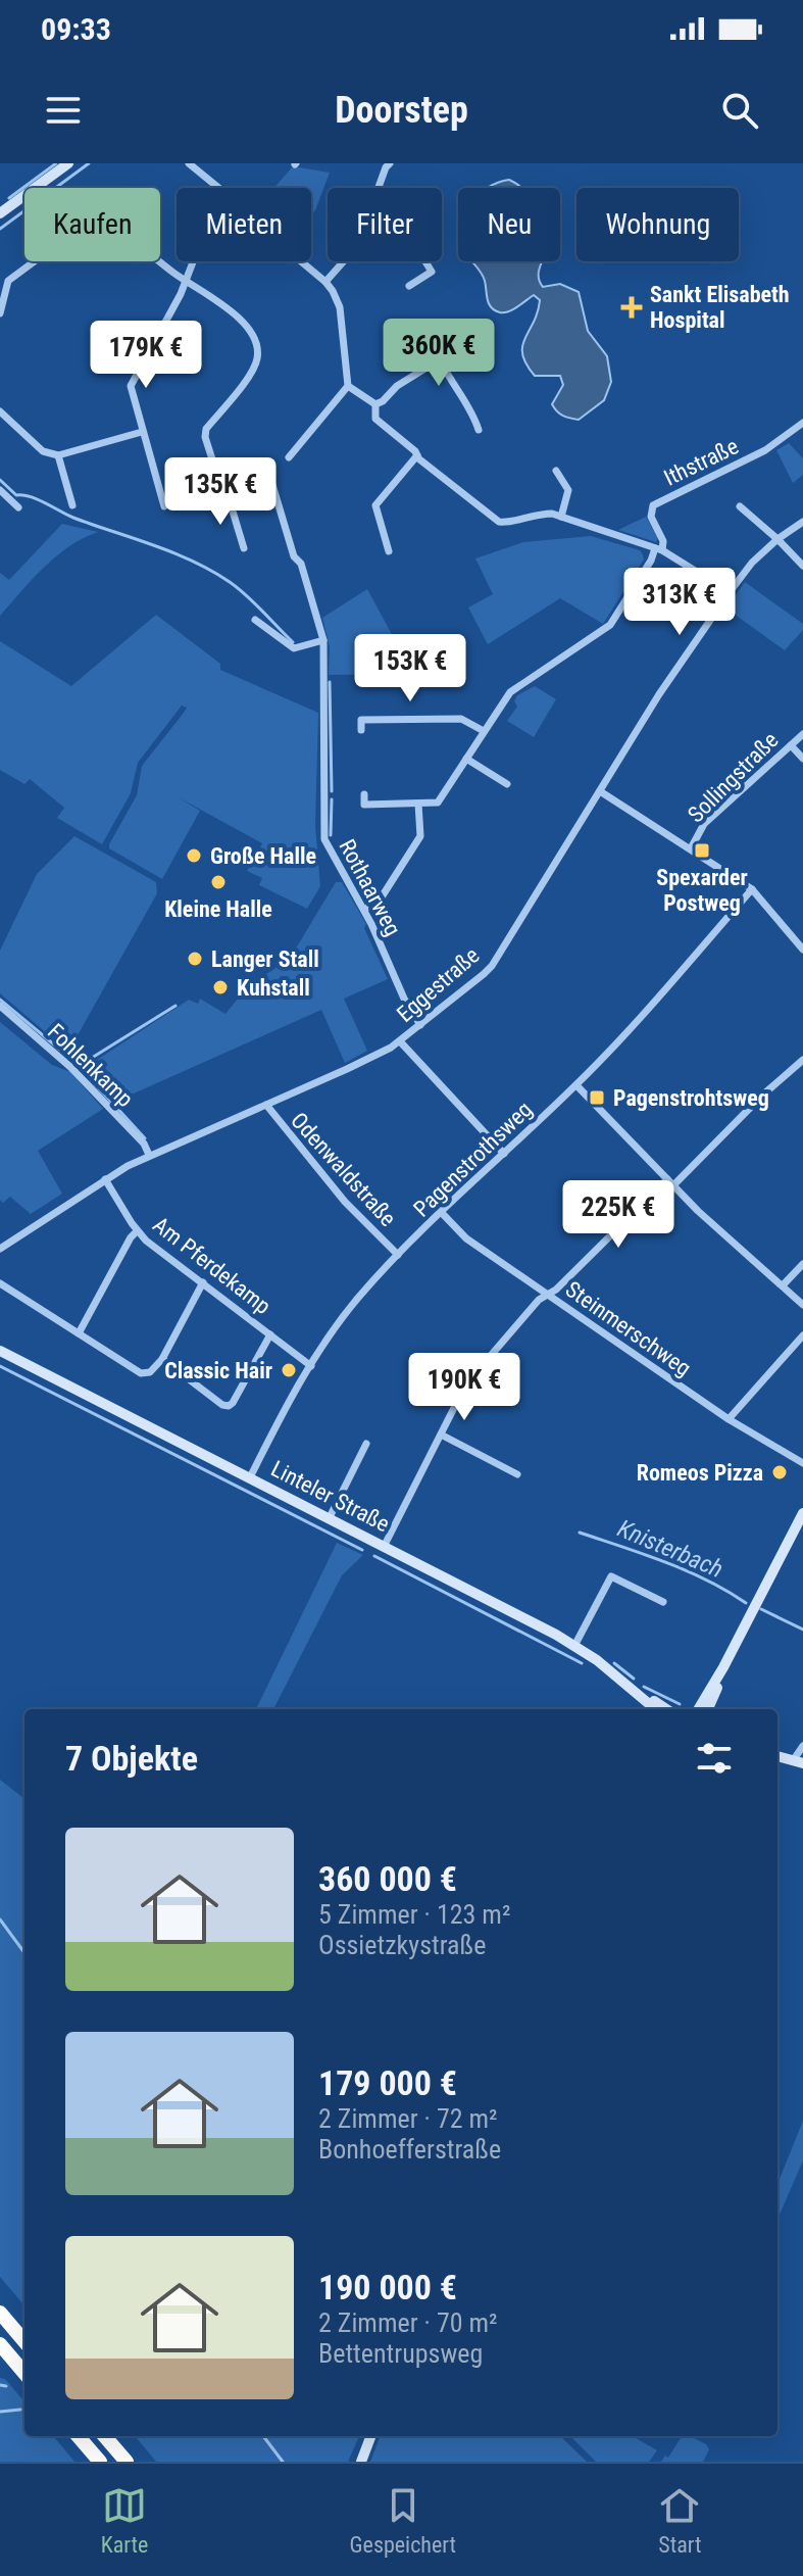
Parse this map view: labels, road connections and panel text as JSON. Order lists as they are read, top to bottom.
{
  "streets": {
    "street": [
      "Ithstraße",
      "Sollingstraße",
      "Rothaarweg",
      "Eggestraße",
      "Fohlenkamp",
      "Pagenstrothsweg",
      "Odenwaldstraße",
      "Am Pferdekamp",
      "Steinmerschweg",
      "Linteler Straße"
    ]
  },
  "crossings": [
    ["Rothaarweg", "Eggestraße"],
    ["Eggestraße", "Fohlenkamp"],
    ["Eggestraße", "Odenwaldstraße"],
    ["Eggestraße", "Am Pferdekamp"],
    ["Pagenstrothsweg", "Odenwaldstraße"],
    ["Pagenstrothsweg", "Am Pferdekamp"],
    ["Pagenstrothsweg", "Steinmerschweg"],
    ["Pagenstrothsweg", "Linteler Straße"]
  ],
  "water": ["Knisterbach"],
  "places": {
    "health": ["Sankt Elisabeth Hospital"],
    "transit": ["Spexarder Postweg", "Pagenstrohtsweg"],
    "other": [
      "Große Halle",
      "Kleine Halle",
      "Langer Stall",
      "Kuhstall",
      "Classic Hair",
      "Romeos Pizza"
    ]
  },
  "page": {
    "status": "09:33",
    "header": "Doorstep",
    "chip": [
      "Kaufen",
      "Mieten",
      "Filter",
      "Neu",
      "Wohnung"
    ],
    "price": [
      "360K €",
      "179K €",
      "135K €",
      "313K €",
      "153K €",
      "225K €",
      "190K €"
    ],
    "heading": "7 Objekte",
    "list": [
      {
        "name": "360 000 €",
        "note": "5 Zimmer · 123 m² · Ossietzkystraße"
      },
      {
        "name": "179 000 €",
        "note": "2 Zimmer · 72 m² · Bonhoefferstraße"
      },
      {
        "name": "190 000 €",
        "note": "2 Zimmer · 70 m² · Bettentrupsweg"
      }
    ],
    "tabs": ["Karte", "Gespeichert", "Start"]
  }
}
